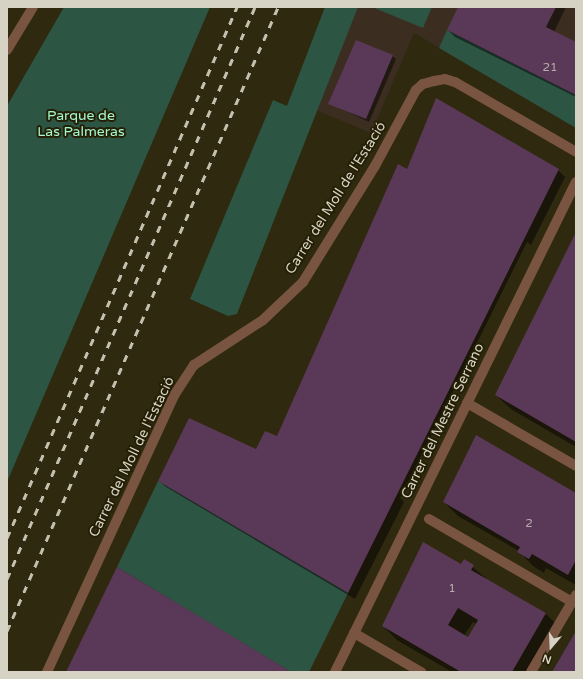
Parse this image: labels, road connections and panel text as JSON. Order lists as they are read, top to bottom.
{
  "streets": {
    "street": ["Carrer del Moll de l'Estació", "Carrer del Mestre Serrano"]
  },
  "parks": ["Parque de Las Palmeras"],
  "house_numbers": ["21", "2", "1"],
  "north": "bottom"
}
